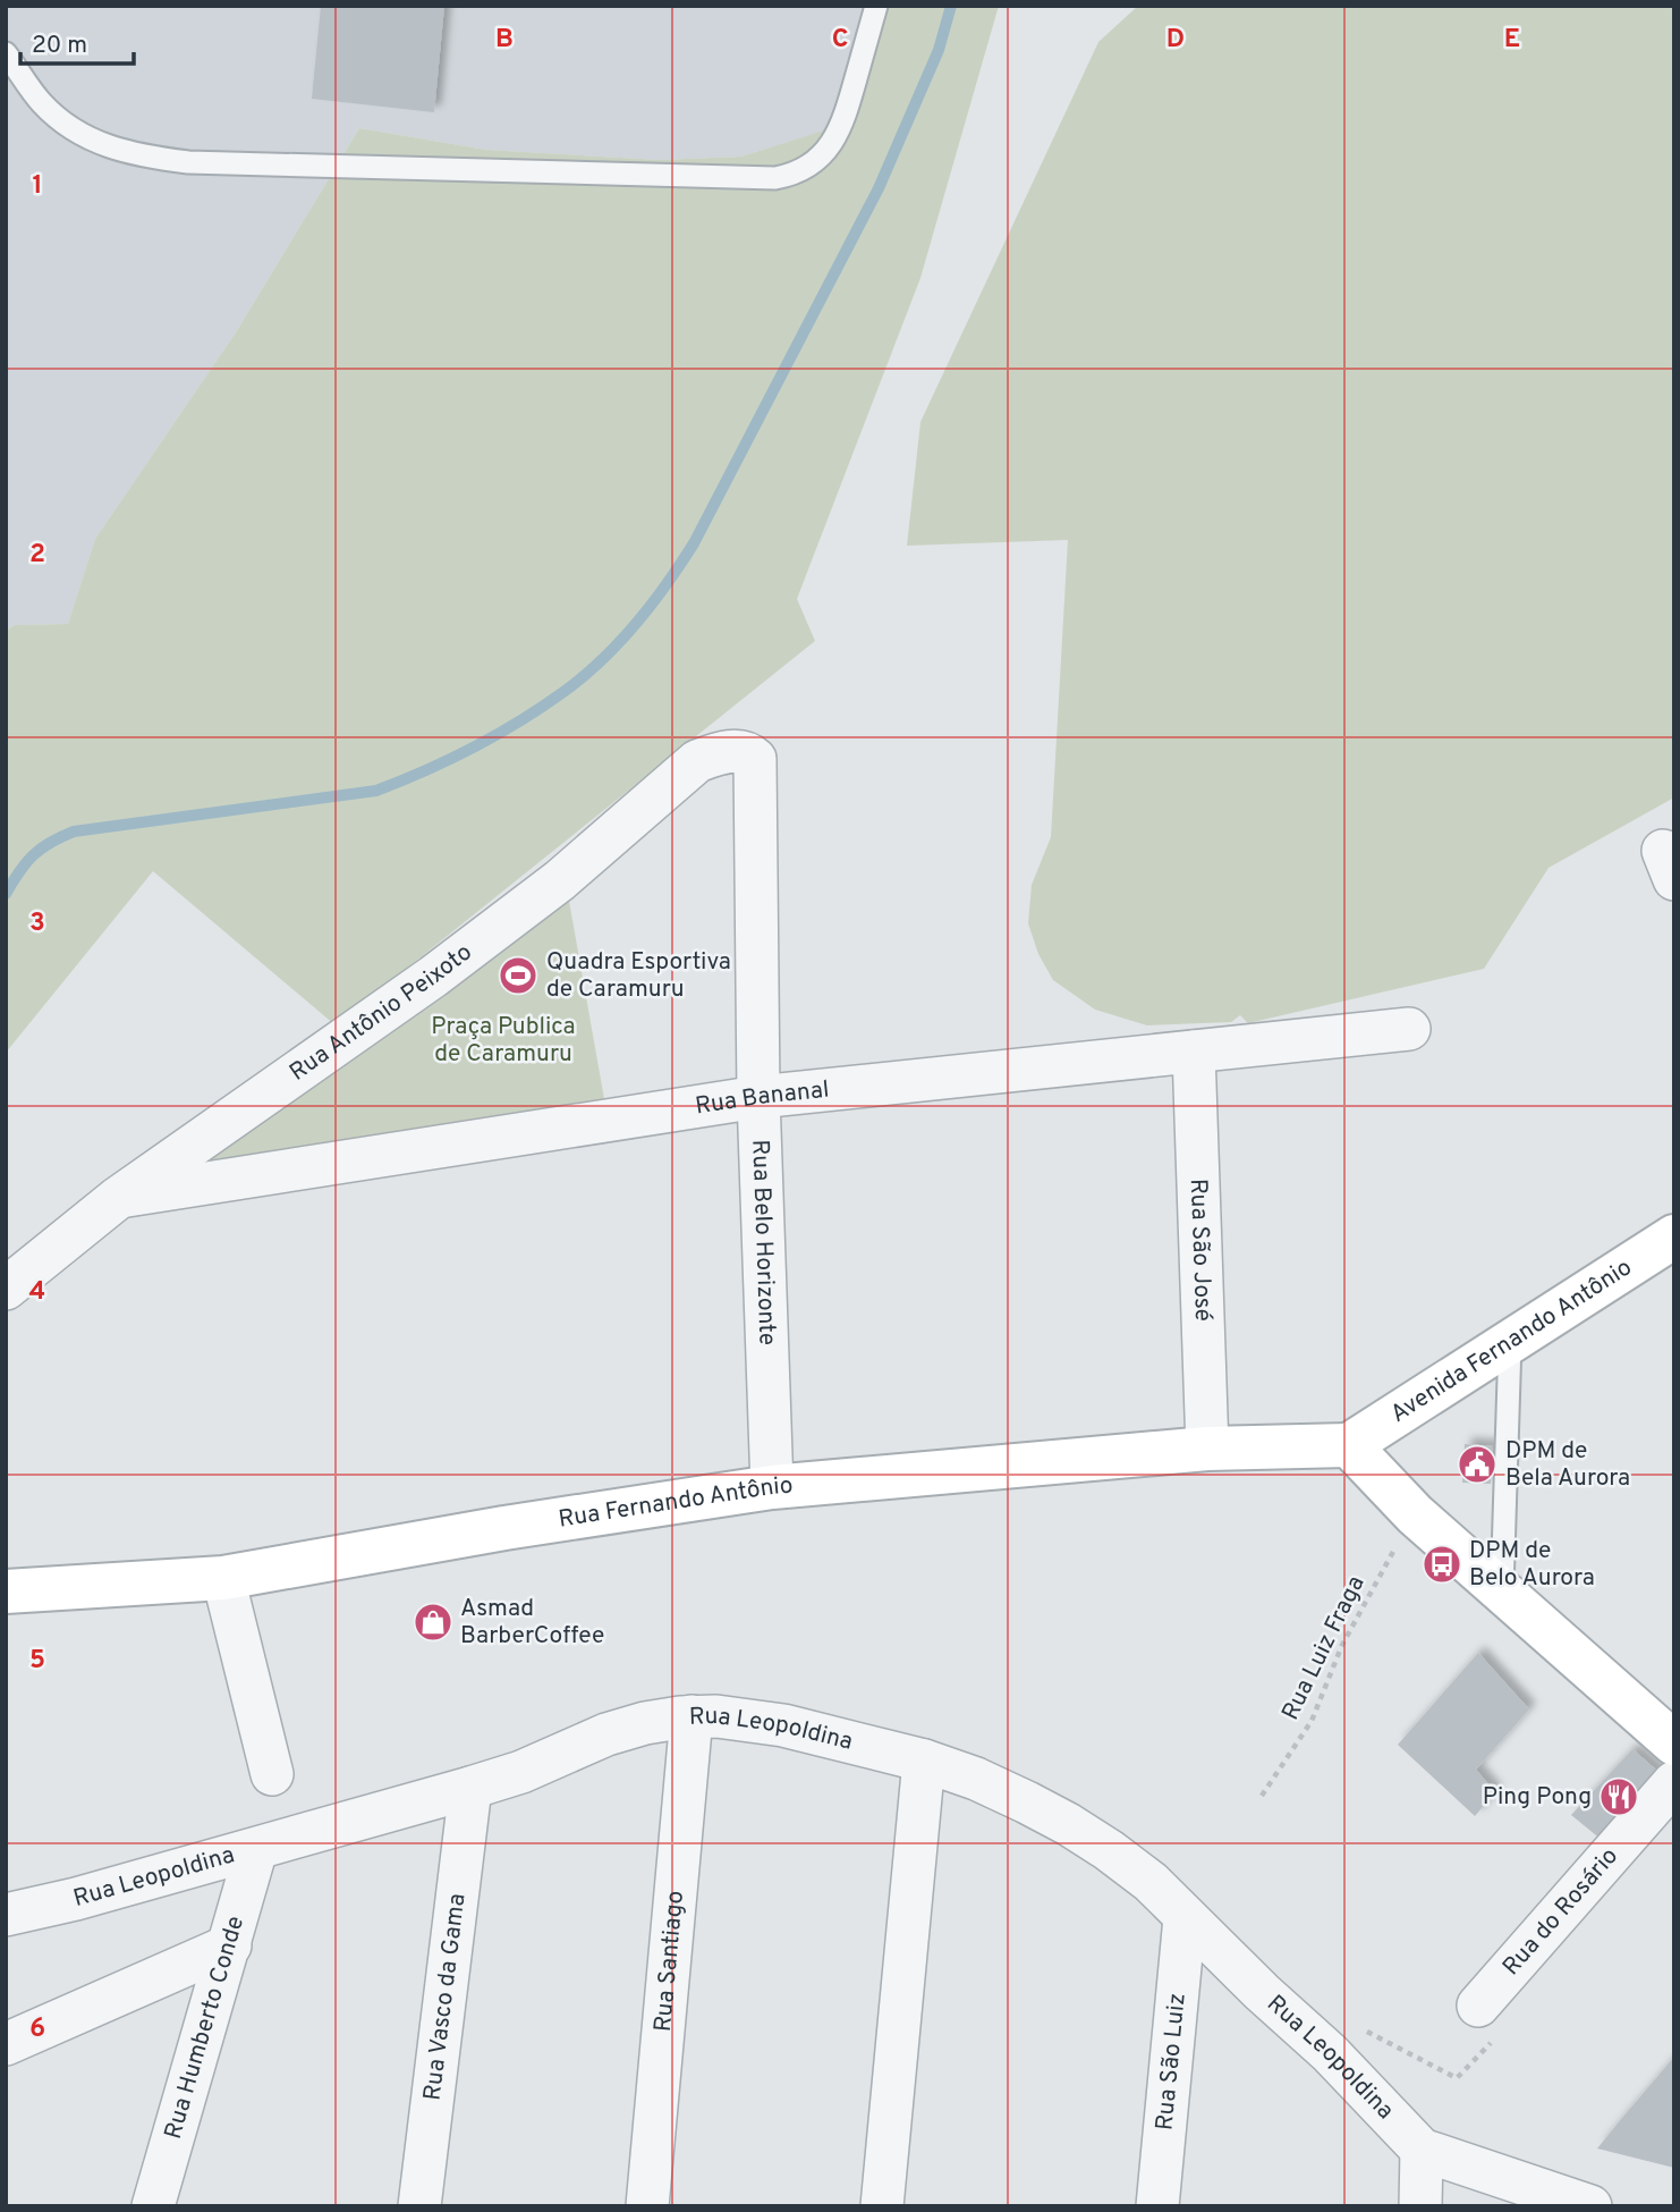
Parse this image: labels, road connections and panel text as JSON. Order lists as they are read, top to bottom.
{
  "streets": {
    "street": [
      "Rua Antônio Peixoto",
      "Rua Bananal",
      "Rua Belo Horizonte",
      "Rua São José",
      "Avenida Fernando Antônio",
      "Rua Fernando Antônio",
      "Rua Leopoldina",
      "Rua do Rosário",
      "Rua Santiago",
      "Rua Vasco da Gama",
      "Rua Humberto Conde",
      "Rua São Luiz"
    ],
    "path": ["Rua Luiz Fraga"]
  },
  "crossings": [
    ["Rua Antônio Peixoto", "Rua Bananal"],
    ["Rua Antônio Peixoto", "Rua Belo Horizonte"],
    ["Rua Bananal", "Rua Belo Horizonte"],
    ["Rua Bananal", "Rua São José"],
    ["Rua Belo Horizonte", "Rua Fernando Antônio"],
    ["Rua São José", "Rua Fernando Antônio"],
    ["Avenida Fernando Antônio", "Rua Fernando Antônio"],
    ["Rua Leopoldina", "Rua Santiago"],
    ["Rua Leopoldina", "Rua Vasco da Gama"],
    ["Rua Leopoldina", "Rua Humberto Conde"],
    ["Rua Leopoldina", "Rua São Luiz"]
  ],
  "parks": ["Praça Publica de Caramuru"],
  "places": {
    "sports": ["Quadra Esportiva de Caramuru"],
    "public building": ["DPM de Bela Aurora"],
    "bus stop": ["DPM de Belo Aurora"],
    "shop": ["Asmad BarberCoffee"],
    "restaurant": ["Ping Pong"]
  },
  "scale_bar": "20 m",
  "grid": {
    "columns": [
      "B",
      "C",
      "D",
      "E"
    ],
    "rows": [
      "1",
      "2",
      "3",
      "4",
      "5",
      "6"
    ]
  }
}
